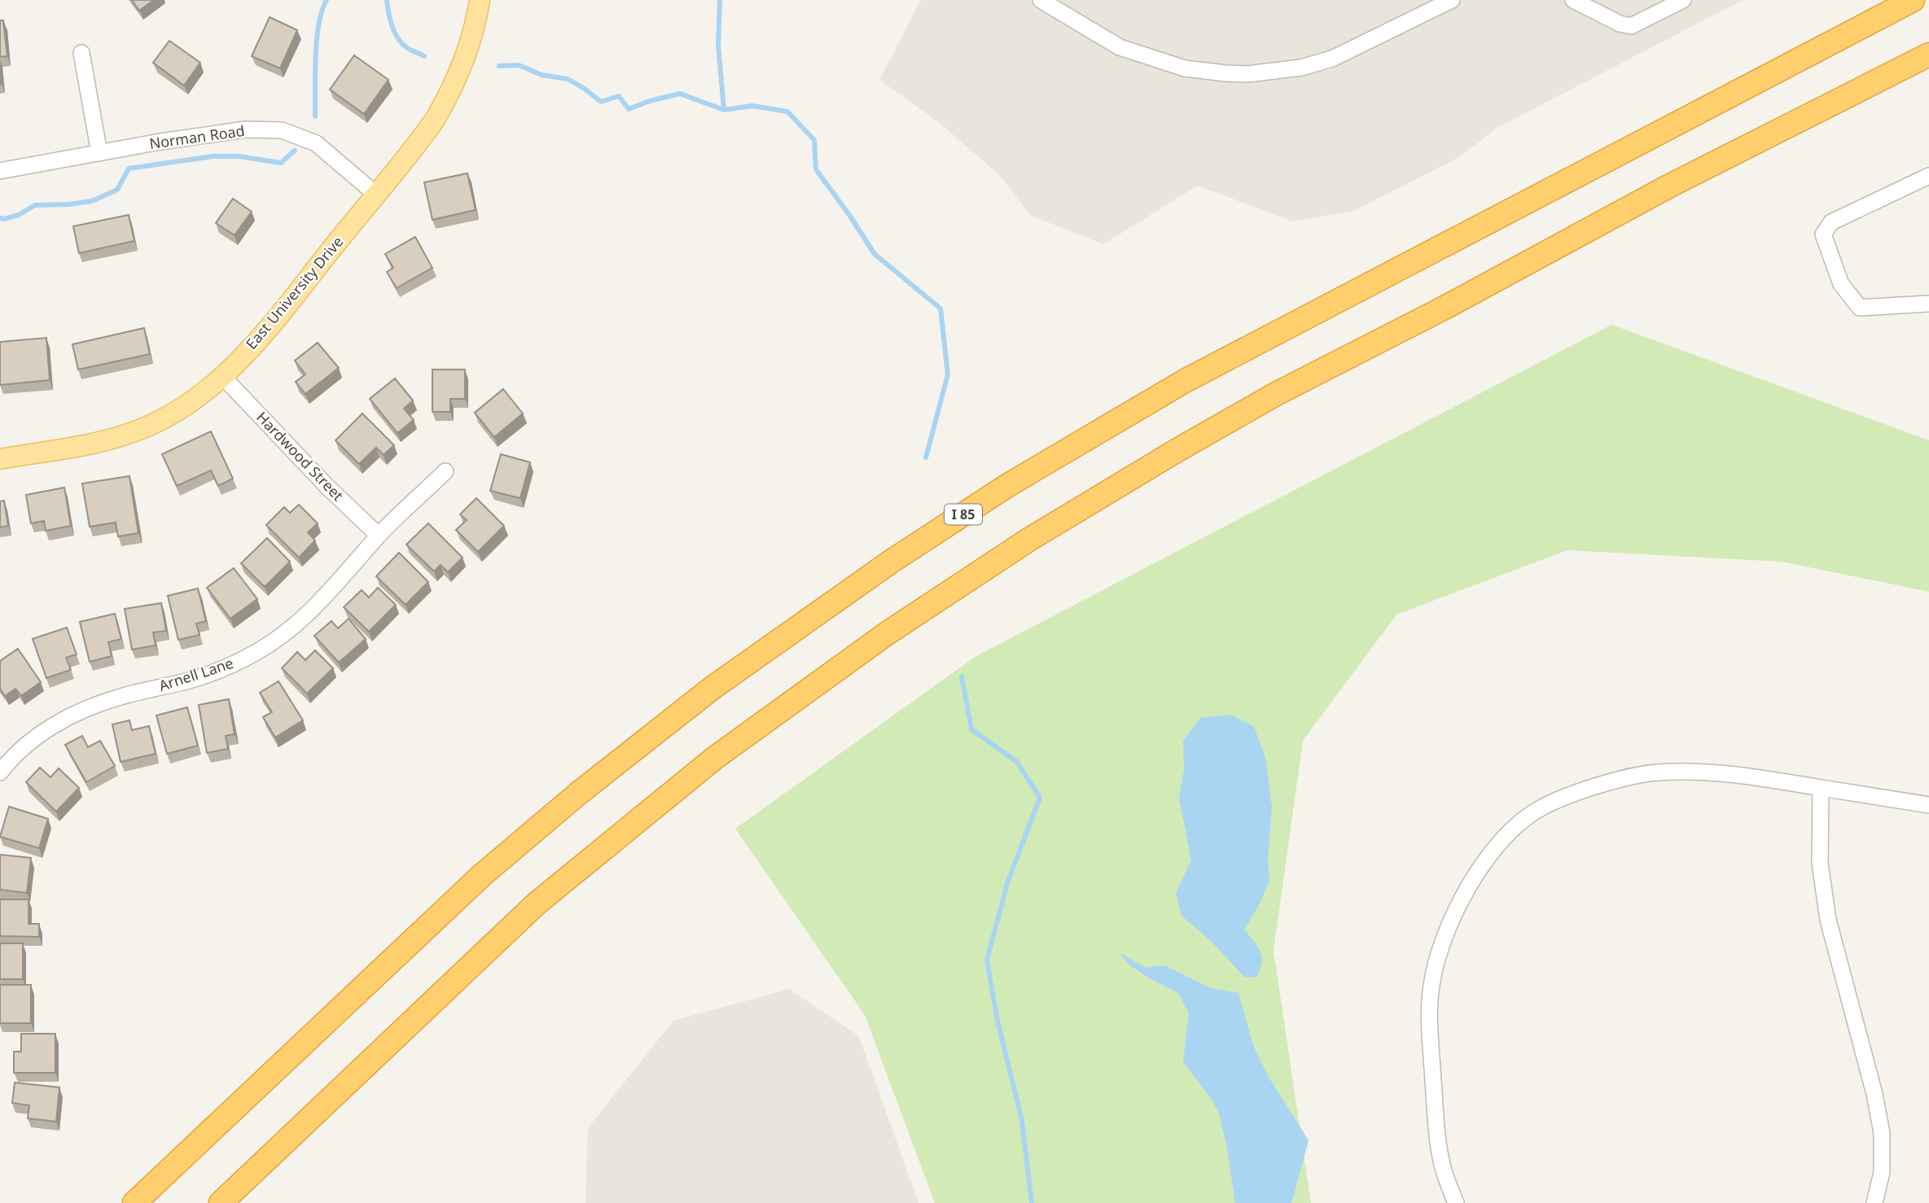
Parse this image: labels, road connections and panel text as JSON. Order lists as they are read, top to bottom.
{
  "streets": {
    "highway": ["I 85"],
    "main road": ["East University Drive"],
    "street": ["Norman Road", "Hardwood Street", "Arnell Lane"]
  },
  "crossings": [
    ["Norman Road", "East University Drive"],
    ["East University Drive", "Hardwood Street"],
    ["Hardwood Street", "Arnell Lane"]
  ]
}
